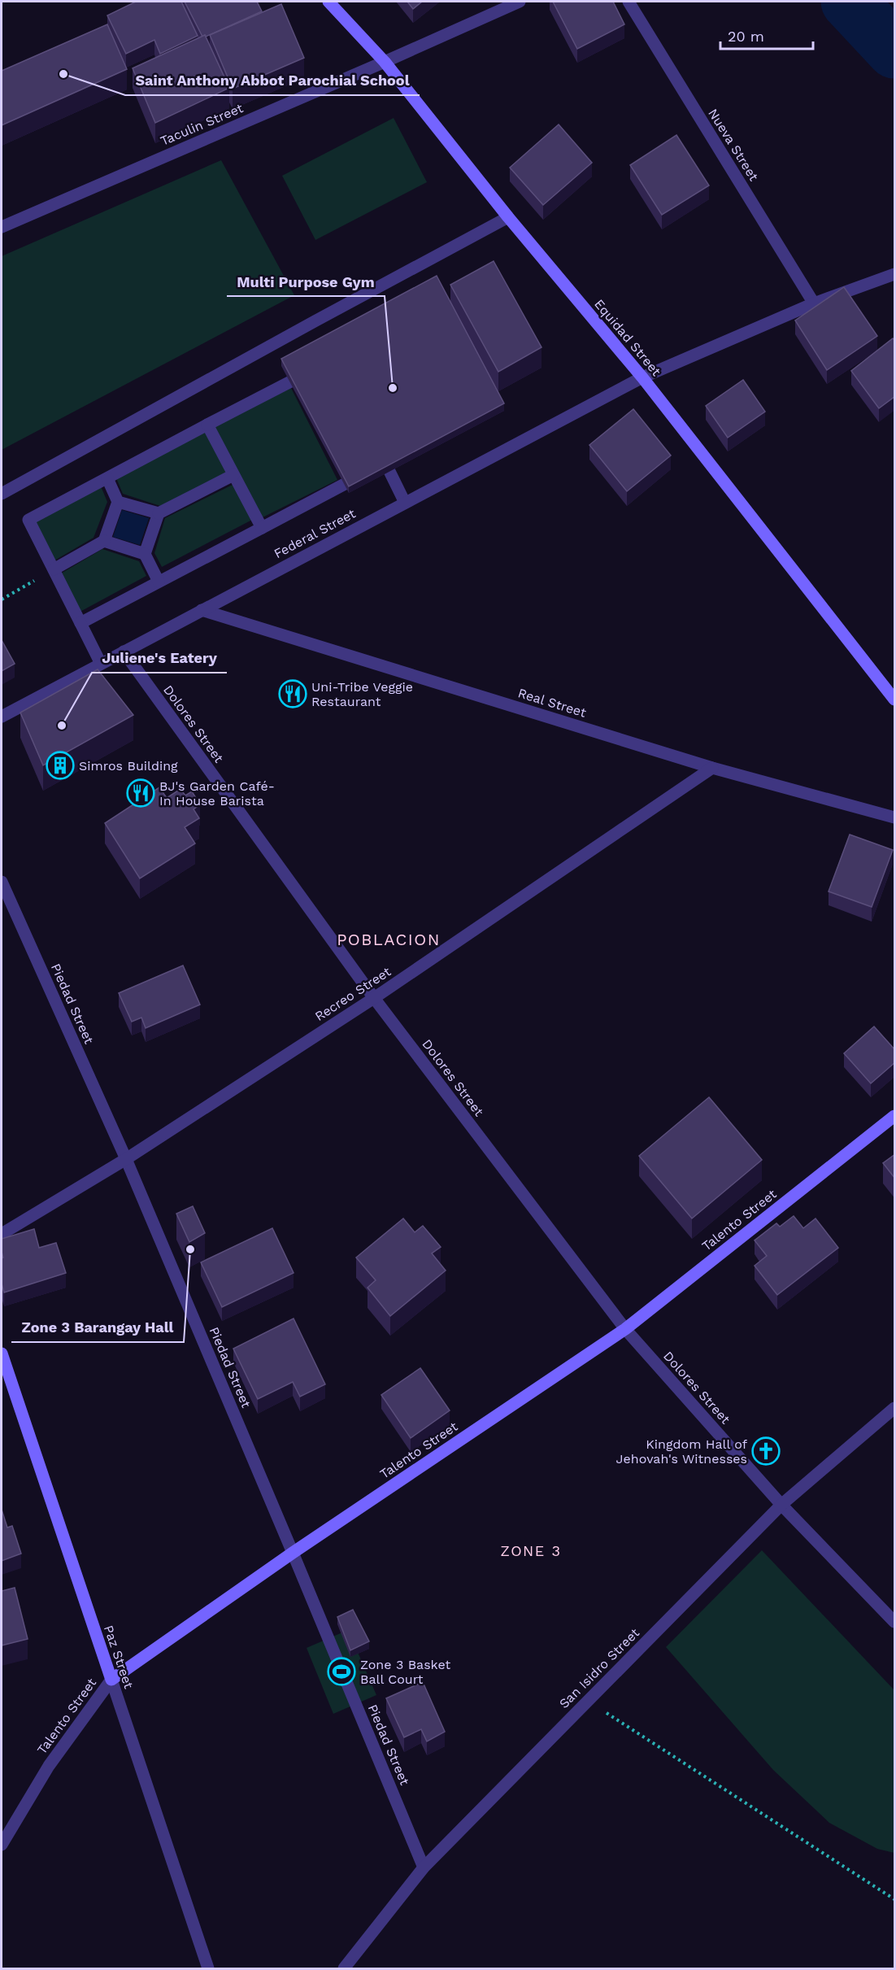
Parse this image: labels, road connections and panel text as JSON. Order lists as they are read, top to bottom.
{
  "streets": {
    "street": [
      "Taculin Street",
      "Nueva Street",
      "Equidad Street",
      "Federal Street",
      "Real Street",
      "Dolores Street",
      "Recreo Street",
      "Piedad Street",
      "Talento Street",
      "Paz Street",
      "San Isidro Street"
    ]
  },
  "crossings": [
    ["Taculin Street", "Equidad Street"],
    ["Nueva Street", "Federal Street"],
    ["Equidad Street", "Federal Street"],
    ["Federal Street", "Real Street"],
    ["Federal Street", "Dolores Street"],
    ["Real Street", "Recreo Street"],
    ["Dolores Street", "Recreo Street"],
    ["Dolores Street", "Talento Street"],
    ["Dolores Street", "San Isidro Street"],
    ["Recreo Street", "Piedad Street"],
    ["Piedad Street", "Talento Street"],
    ["Piedad Street", "San Isidro Street"],
    ["Talento Street", "Paz Street"]
  ],
  "districts": ["POBLACION", "ZONE 3"],
  "places": {
    "other": [
      "Saint Anthony Abbot Parochial School",
      "Multi Purpose Gym",
      "Juliene's Eatery",
      "Zone 3 Barangay Hall"
    ],
    "restaurant": ["Uni-Tribe Veggie Restaurant", "BJ's Garden Café- In House Barista"],
    "building": ["Simros Building"],
    "church": ["Kingdom Hall of Jehovah's Witnesses"],
    "sports": ["Zone 3 Basket Ball Court"]
  },
  "scale_bar": "20 m"
}
